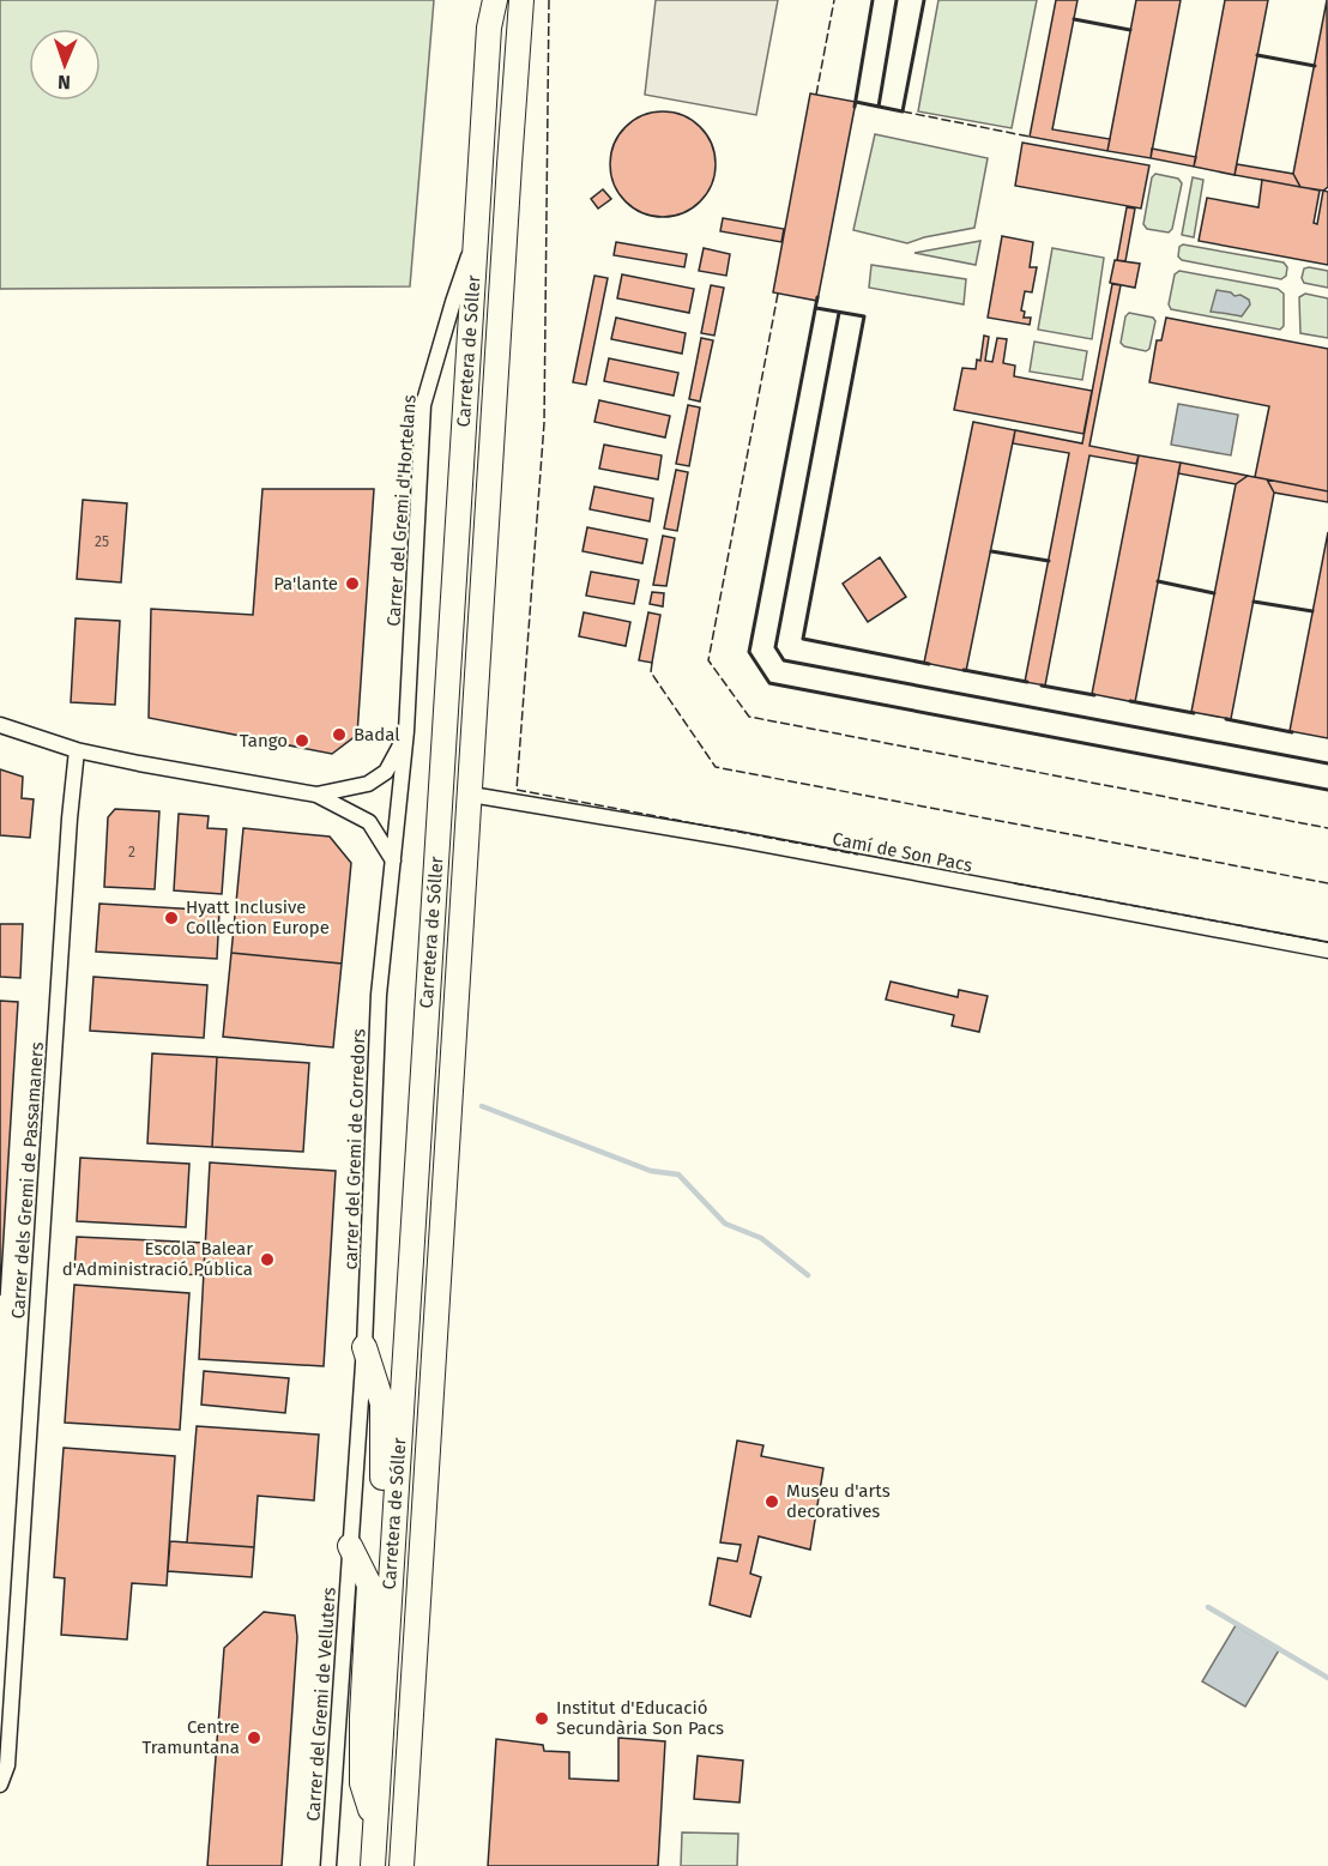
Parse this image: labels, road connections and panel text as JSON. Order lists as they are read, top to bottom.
{
  "streets": {
    "main road": ["Carretera de Sóller"],
    "street": [
      "Carrer del Gremi d'Hortelans",
      "Camí de Son Pacs",
      "carrer del Gremi de Corredors",
      "Carrer dels Gremi de Passamaners",
      "Carrer del Gremi de Velluters"
    ]
  },
  "crossings": [
    ["Carretera de Sóller", "Carrer del Gremi d'Hortelans"],
    ["Carretera de Sóller", "Camí de Son Pacs"],
    ["Carrer del Gremi d'Hortelans", "carrer del Gremi de Corredors"],
    ["carrer del Gremi de Corredors", "Carrer del Gremi de Velluters"]
  ],
  "places": [
    "Pa'lante",
    "Badal",
    "Tango",
    "Hyatt Inclusive Collection Europe",
    "Escola Balear d'Administració Pública",
    "Museu d'arts decoratives",
    "Institut d'Educació Secundària Son Pacs",
    "Centre Tramuntana"
  ],
  "house_numbers": ["25", "2"],
  "north": "bottom"
}
